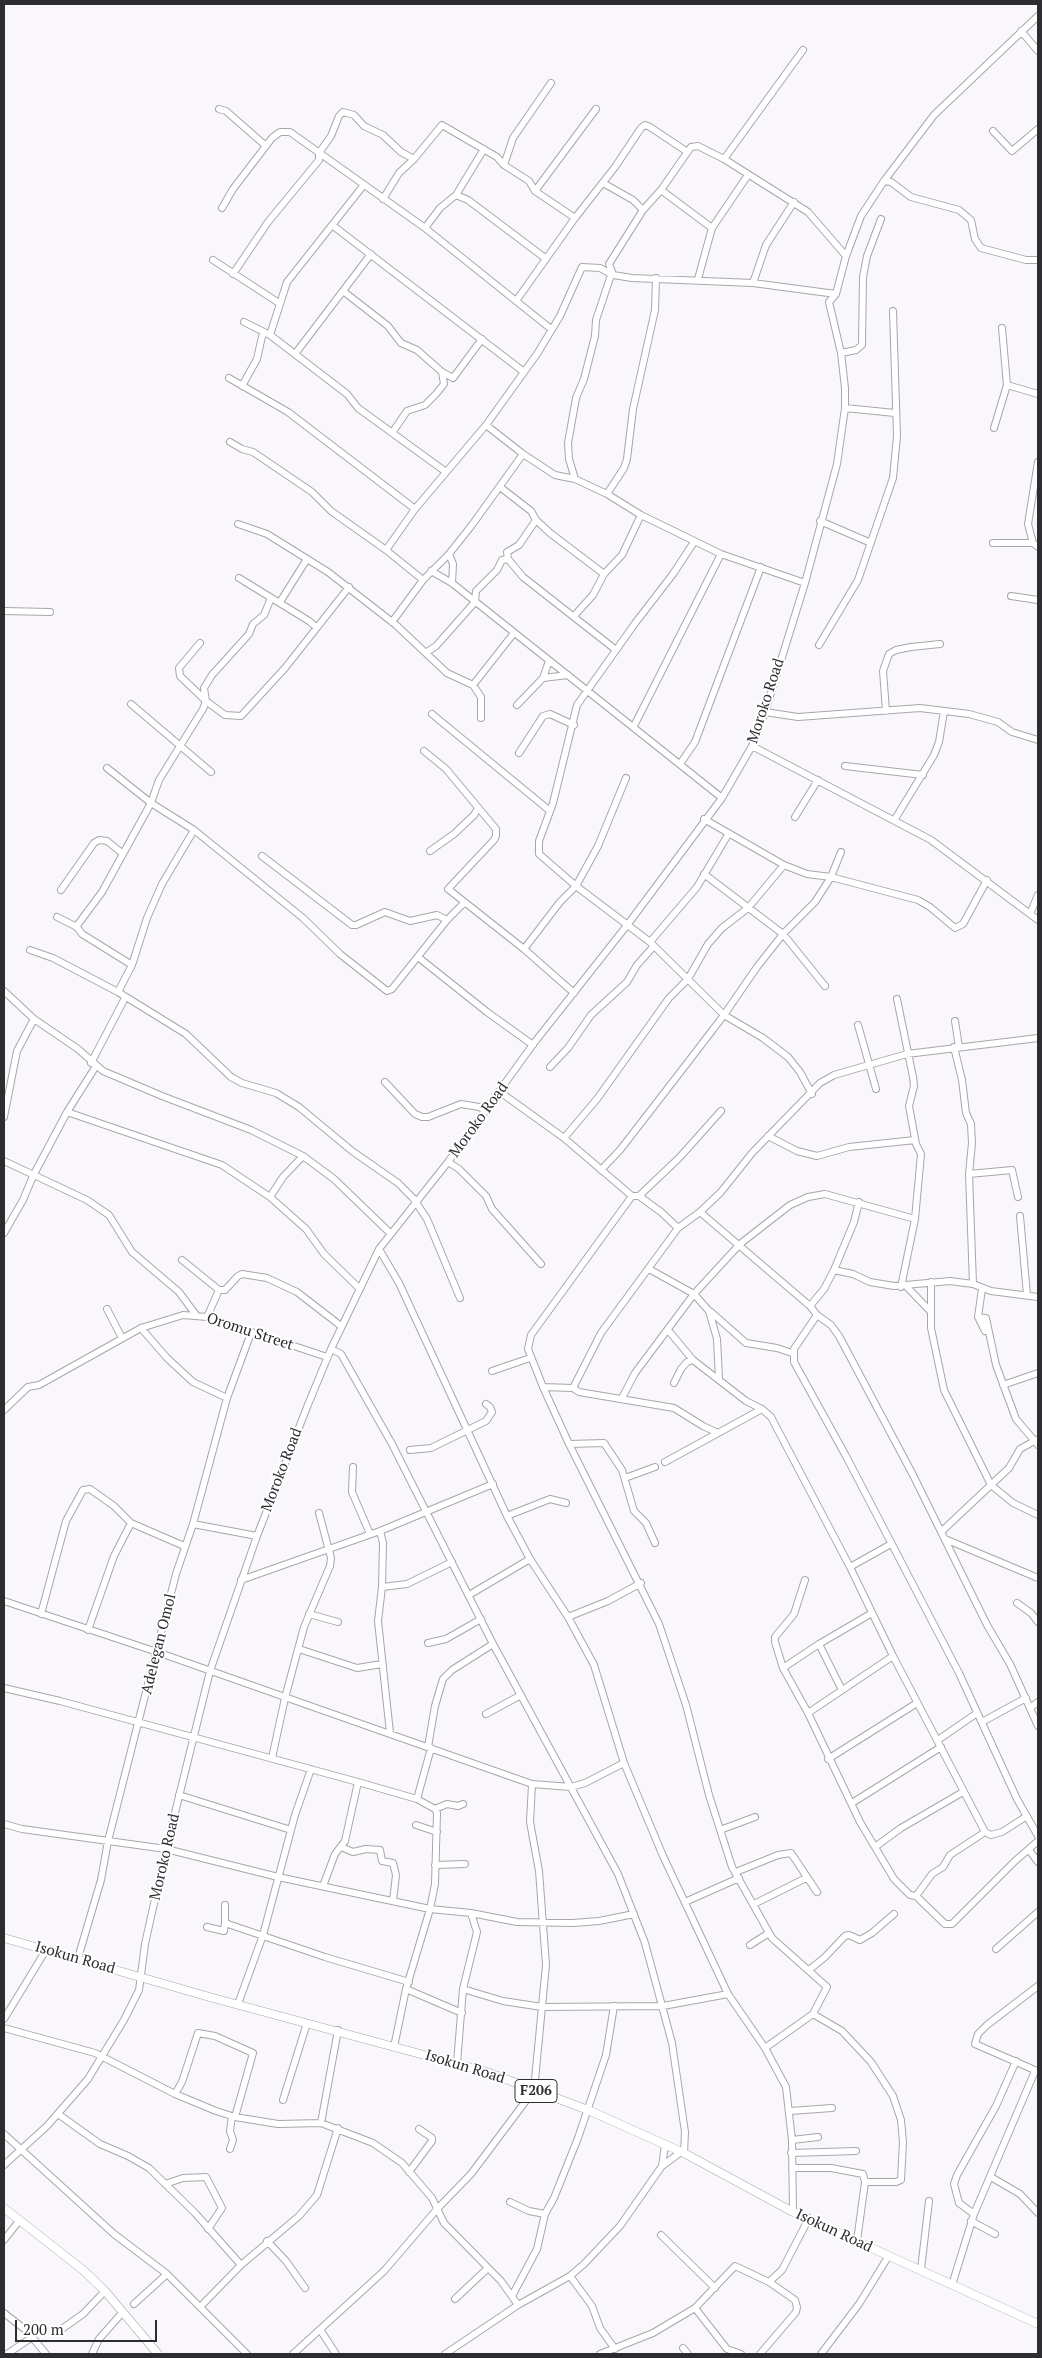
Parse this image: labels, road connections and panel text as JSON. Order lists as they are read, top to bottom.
{
  "streets": {
    "main road": ["Isokun Road", "F206"],
    "street": ["Moroko Road", "Oromu Street", "Adelegan Omol"]
  },
  "crossings": [
    ["Moroko Road", "Oromu Street"],
    ["Moroko Road", "Isokun Road"],
    ["Oromu Street", "Adelegan Omol"],
    ["Adelegan Omol", "Isokun Road"]
  ],
  "scale_bar": "200 m"
}
